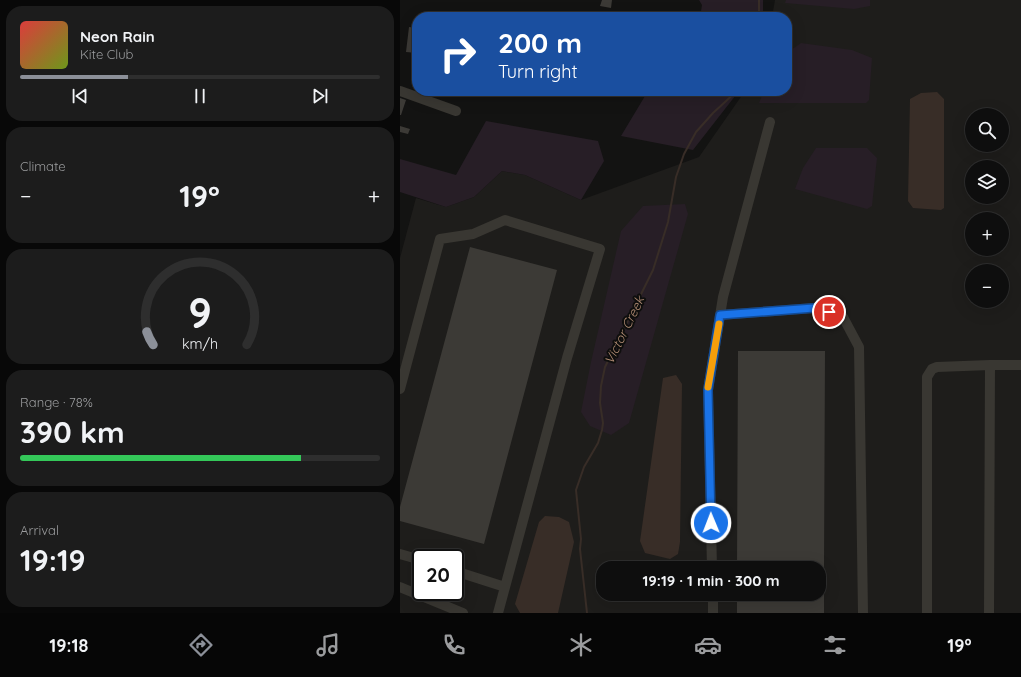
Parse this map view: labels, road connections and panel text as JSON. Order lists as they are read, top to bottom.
{
  "water": ["Victor Creek"],
  "page": {
    "turn": ["200 m", "Turn right"],
    "song": ["Neon Rain", "Kite Club"],
    "map_buttons": ["+", "−"],
    "tile": [
      "Climate",
      ["Range · 78%", "390 km"],
      ["Arrival", "19:19"]
    ],
    "heat": ["−", "19°", "+"],
    "limit": "20",
    "trip": "19:19 · 1 min · 300 m",
    "tabs": ["19:18", "19°"],
    "gauge": ["9", "km/h"]
  }
}
